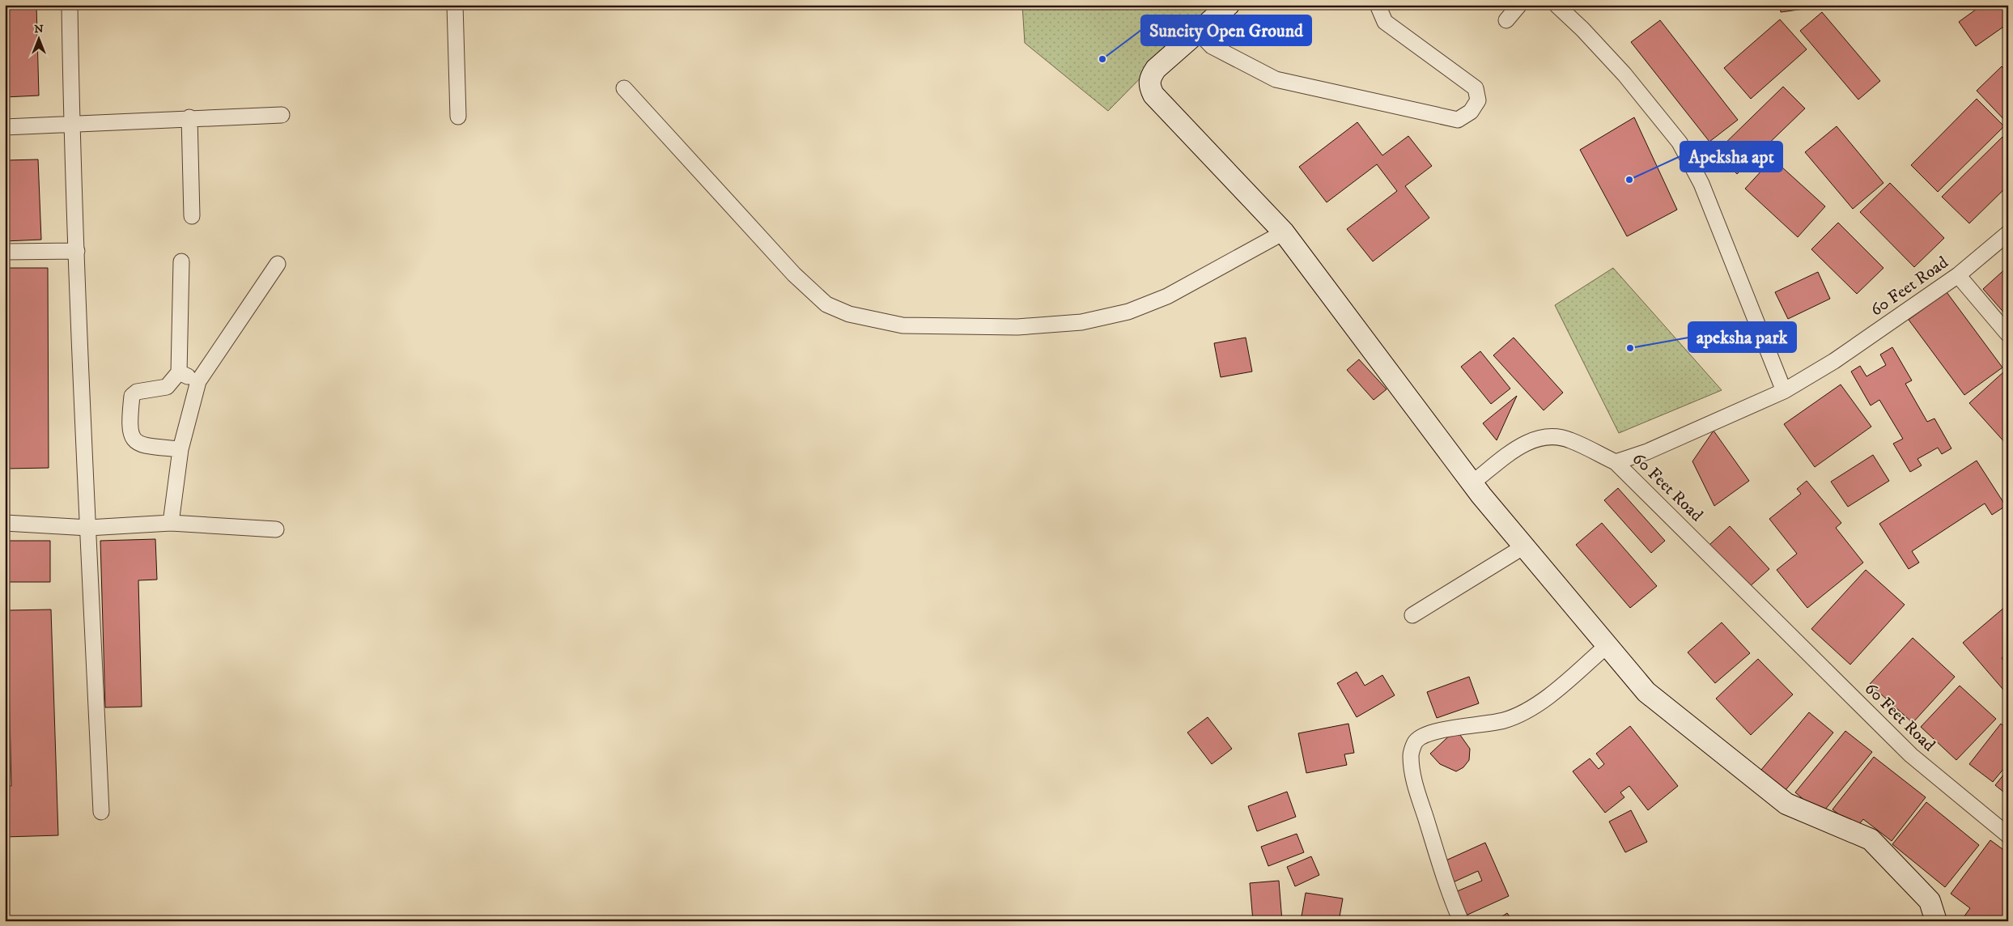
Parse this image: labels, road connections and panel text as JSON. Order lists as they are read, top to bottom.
{
  "streets": {
    "street": ["60 Feet Road"]
  },
  "places": ["Suncity Open Ground", "Apeksha apt", "apeksha park"],
  "north": "top"
}
